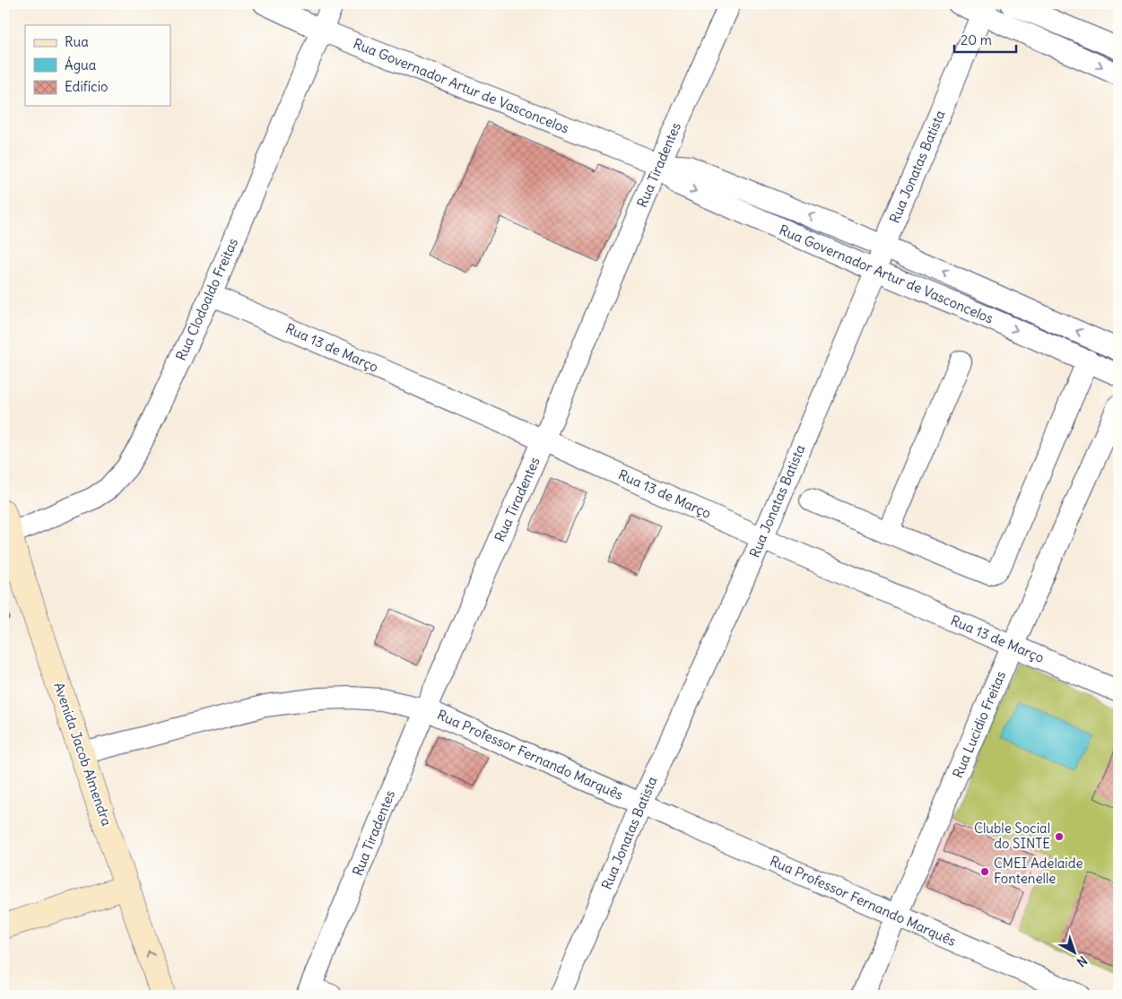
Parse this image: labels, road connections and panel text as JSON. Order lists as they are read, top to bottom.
{
  "streets": {
    "street": [
      "Rua Governador Artur de Vasconcelos",
      "Rua Tiradentes",
      "Rua Jonatas Batista",
      "Rua Clodoaldo Freitas",
      "Rua 13 de Março",
      "Rua Lucidio Freitas",
      "Avenida Jacob Almendra",
      "Rua Professor Fernando Marquês"
    ]
  },
  "crossings": [
    ["Rua Governador Artur de Vasconcelos", "Rua Tiradentes"],
    ["Rua Governador Artur de Vasconcelos", "Rua Jonatas Batista"],
    ["Rua Governador Artur de Vasconcelos", "Rua Clodoaldo Freitas"],
    ["Rua Tiradentes", "Rua 13 de Março"],
    ["Rua Tiradentes", "Rua Professor Fernando Marquês"],
    ["Rua Jonatas Batista", "Rua 13 de Março"],
    ["Rua Jonatas Batista", "Rua Professor Fernando Marquês"],
    ["Rua Clodoaldo Freitas", "Rua 13 de Março"],
    ["Rua Clodoaldo Freitas", "Avenida Jacob Almendra"],
    ["Rua 13 de Março", "Rua Lucidio Freitas"],
    ["Rua Lucidio Freitas", "Rua Professor Fernando Marquês"],
    ["Avenida Jacob Almendra", "Rua Professor Fernando Marquês"]
  ],
  "places": ["Cluble Social do SINTE", "CMEI Adelaide Fontenelle"],
  "legend": ["Rua", "Água", "Edifício"],
  "scale_bar": "20 m",
  "north": "bottom right"
}
